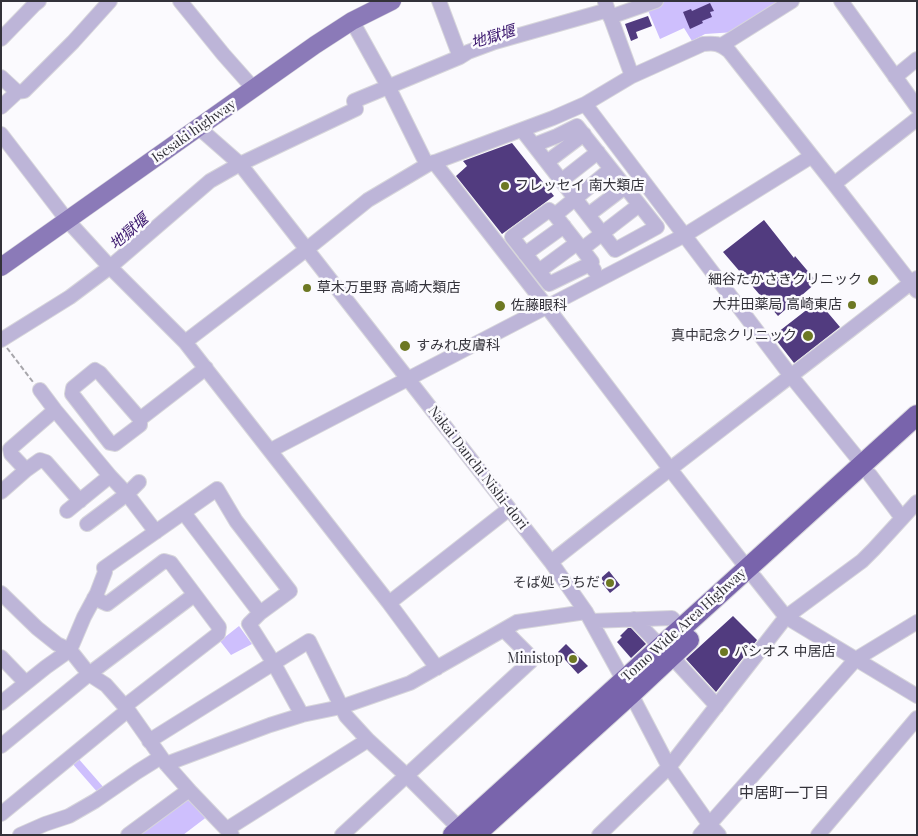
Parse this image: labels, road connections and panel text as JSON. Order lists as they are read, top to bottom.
{
  "streets": {
    "highway": ["Tomo Wide Area Highway"],
    "main road": ["Isesaki highway"],
    "street": ["Nakai Danchi Nishi-dori"]
  },
  "crossings": [
    ["Isesaki highway", "Nakai Danchi Nishi-dori"],
    ["Nakai Danchi Nishi-dori", "Tomo Wide Area Highway"]
  ],
  "districts": ["中居町一丁目"],
  "water": ["地獄堰"],
  "places": [
    "フレッセイ 南大類店",
    "細谷たかさきクリニック",
    "草木万里野 高崎大類店",
    "大井田薬局 高崎東店",
    "佐藤眼科",
    "真中記念クリニック",
    "すみれ皮膚科",
    "そば処 うちだ",
    "パシオス 中居店",
    "Ministop"
  ]
}
